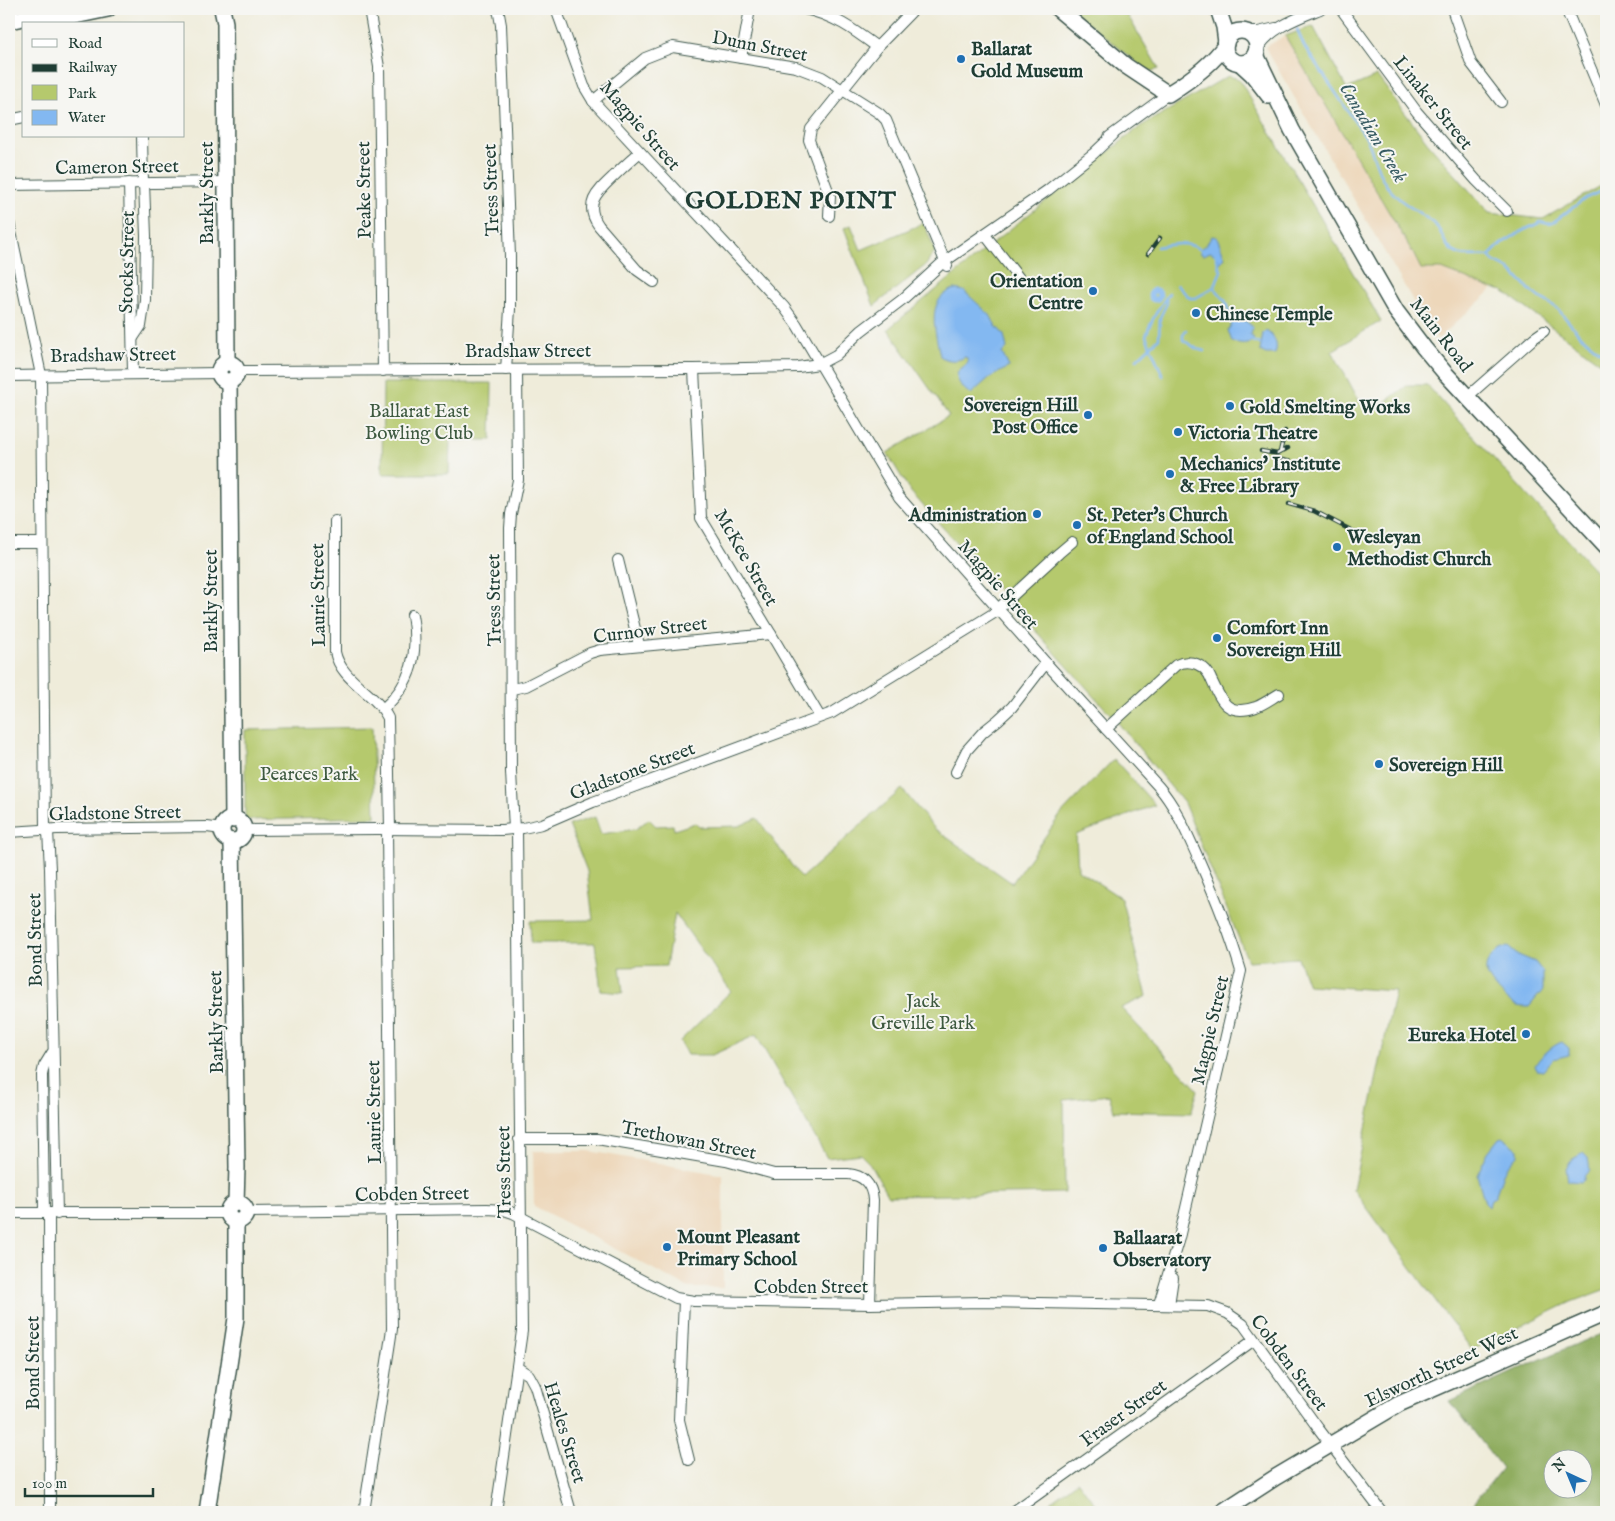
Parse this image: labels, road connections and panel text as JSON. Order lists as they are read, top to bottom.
{
  "streets": {
    "main road": ["Barkly Street", "Main Road", "Elsworth Street West"],
    "street": [
      "Dunn Street",
      "Linaker Street",
      "Magpie Street",
      "Cameron Street",
      "Peake Street",
      "Tress Street",
      "Stocks Street",
      "Bradshaw Street",
      "McKee Street",
      "Laurie Street",
      "Curnow Street",
      "Gladstone Street",
      "Bond Street",
      "Trethowan Street",
      "Cobden Street",
      "Fraser Street",
      "Heales Street"
    ]
  },
  "crossings": [
    ["Dunn Street", "Magpie Street"],
    ["Magpie Street", "Bradshaw Street"],
    ["Magpie Street", "Gladstone Street"],
    ["Magpie Street", "Cobden Street"],
    ["Cameron Street", "Barkly Street"],
    ["Cameron Street", "Stocks Street"],
    ["Peake Street", "Bradshaw Street"],
    ["Tress Street", "Bradshaw Street"],
    ["Tress Street", "Curnow Street"],
    ["Tress Street", "Gladstone Street"],
    ["Tress Street", "Trethowan Street"],
    ["Tress Street", "Cobden Street"],
    ["Tress Street", "Heales Street"],
    ["Barkly Street", "Bradshaw Street"],
    ["Barkly Street", "Gladstone Street"],
    ["Barkly Street", "Cobden Street"],
    ["Stocks Street", "Bradshaw Street"],
    ["Bradshaw Street", "McKee Street"],
    ["Bradshaw Street", "Bond Street"],
    ["McKee Street", "Curnow Street"],
    ["McKee Street", "Gladstone Street"],
    ["Laurie Street", "Gladstone Street"],
    ["Laurie Street", "Cobden Street"],
    ["Gladstone Street", "Bond Street"],
    ["Bond Street", "Cobden Street"],
    ["Trethowan Street", "Cobden Street"],
    ["Cobden Street", "Elsworth Street West"],
    ["Cobden Street", "Fraser Street"]
  ],
  "districts": ["GOLDEN POINT"],
  "water": ["Canadian Creek"],
  "parks": ["Ballarat East Bowling Club", "Pearces Park", "Jack Greville Park"],
  "places": [
    "Ballarat Gold Museum",
    "Orientation Centre",
    "Chinese Temple",
    "Gold Smelting Works",
    "Sovereign Hill Post Office",
    "Victoria Theatre",
    "Mechanics' Institute & Free Library",
    "Administration",
    "St. Peter's Church of England School",
    "Wesleyan Methodist Church",
    "Comfort Inn Sovereign Hill",
    "Sovereign Hill",
    "Eureka Hotel",
    "Mount Pleasant Primary School",
    "Ballaarat Observatory"
  ],
  "legend": [
    "Road",
    "Railway",
    "Park",
    "Water"
  ],
  "scale_bar": "100 m",
  "north": "top left"
}
